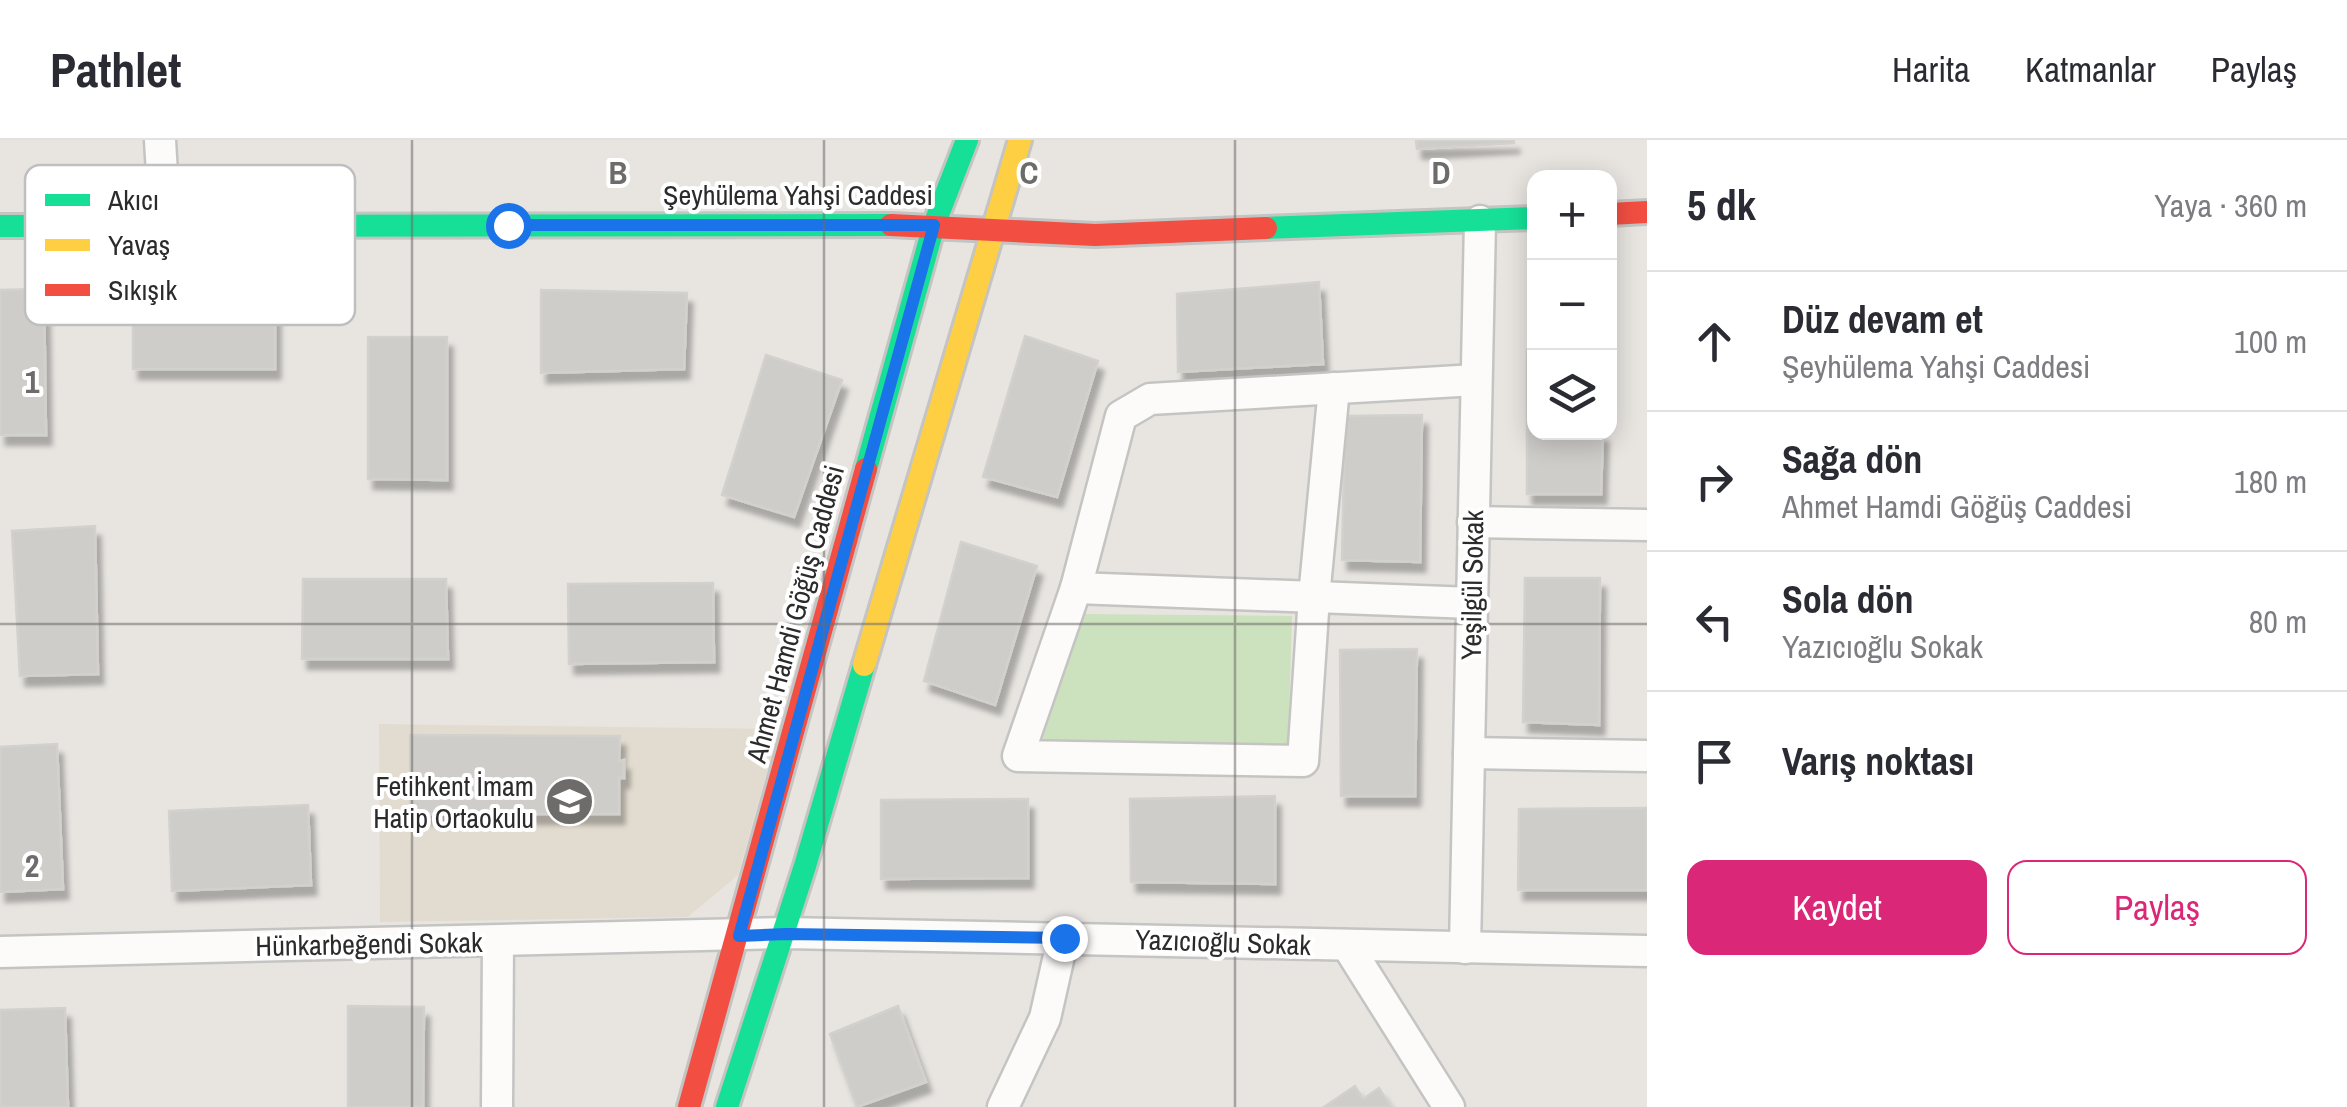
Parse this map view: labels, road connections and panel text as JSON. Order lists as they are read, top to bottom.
{
  "streets": {
    "street": [
      "Şeyhülema Yahşi Caddesi",
      "Yeşilgül Sokak",
      "Ahmet Hamdi Göğüş Caddesi",
      "Yazıcıoğlu Sokak",
      "Hünkarbeğendi Sokak"
    ]
  },
  "crossings": [
    ["Şeyhülema Yahşi Caddesi", "Yeşilgül Sokak"],
    ["Şeyhülema Yahşi Caddesi", "Ahmet Hamdi Göğüş Caddesi"],
    ["Yeşilgül Sokak", "Yazıcıoğlu Sokak"],
    ["Ahmet Hamdi Göğüş Caddesi", "Yazıcıoğlu Sokak"],
    ["Ahmet Hamdi Göğüş Caddesi", "Hünkarbeğendi Sokak"],
    ["Yazıcıoğlu Sokak", "Hünkarbeğendi Sokak"]
  ],
  "places": {
    "school or university": ["Fetihkent İmam Hatip Ortaokulu"]
  },
  "legend": ["Akıcı", "Yavaş", "Sıkışık"],
  "page": {
    "header": "Pathlet",
    "nav": ["Harita", "Katmanlar", "Paylaş"],
    "heading": ["5 dk", "Yaya · 360 m"],
    "map_buttons": ["+", "−"],
    "list": [
      ["Düz devam et", "Şeyhülema Yahşi Caddesi", "100 m"],
      ["Sağa dön", "Ahmet Hamdi Göğüş Caddesi", "180 m"],
      ["Sola dön", "Yazıcıoğlu Sokak", "80 m"],
      "Varış noktası"
    ],
    "buttons": ["Kaydet", "Paylaş"]
  },
  "grid": {
    "columns": ["B", "C", "D"],
    "rows": ["1", "2"]
  }
}
